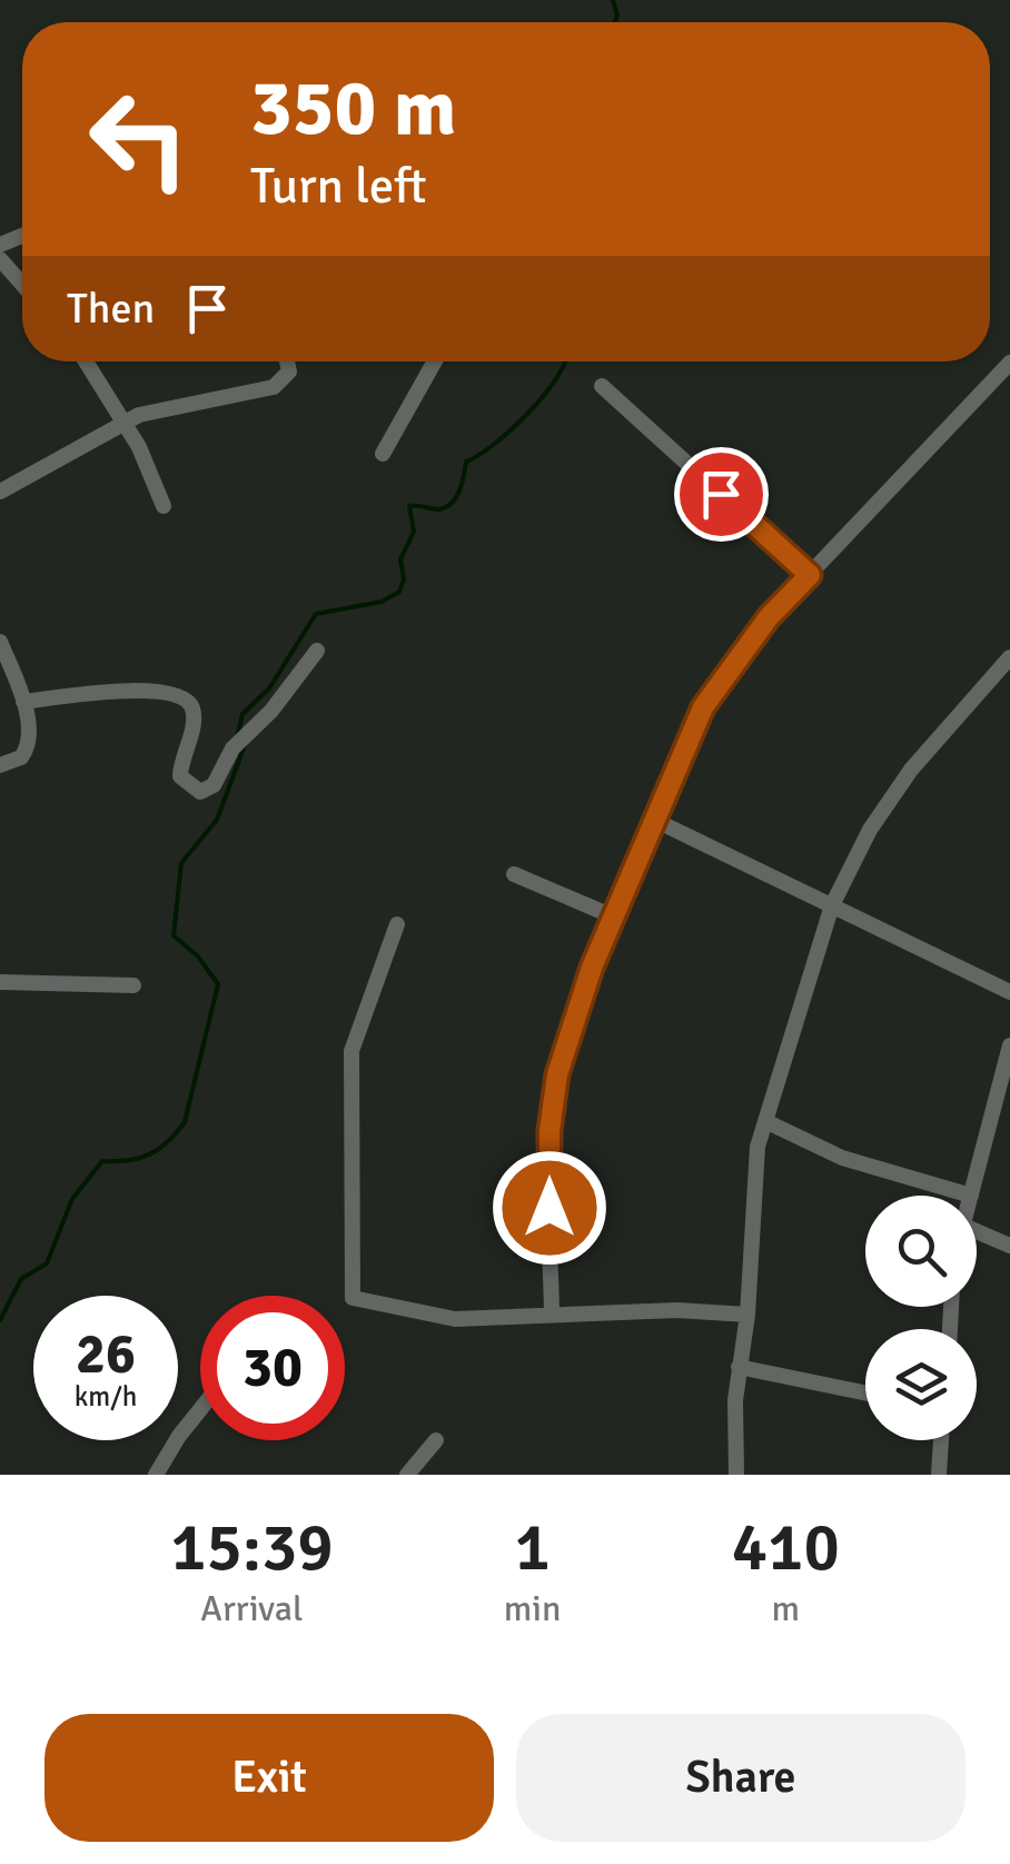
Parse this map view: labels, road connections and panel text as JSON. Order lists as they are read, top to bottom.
{
  "page": {
    "turn": ["350 m", "Turn left"],
    "then": "Then",
    "speed": "26 km/h",
    "limit": "30",
    "eta": [
      "15:39",
      "Arrival",
      "1",
      "min",
      "410",
      "m"
    ],
    "buttons": ["Exit", "Share"]
  }
}
